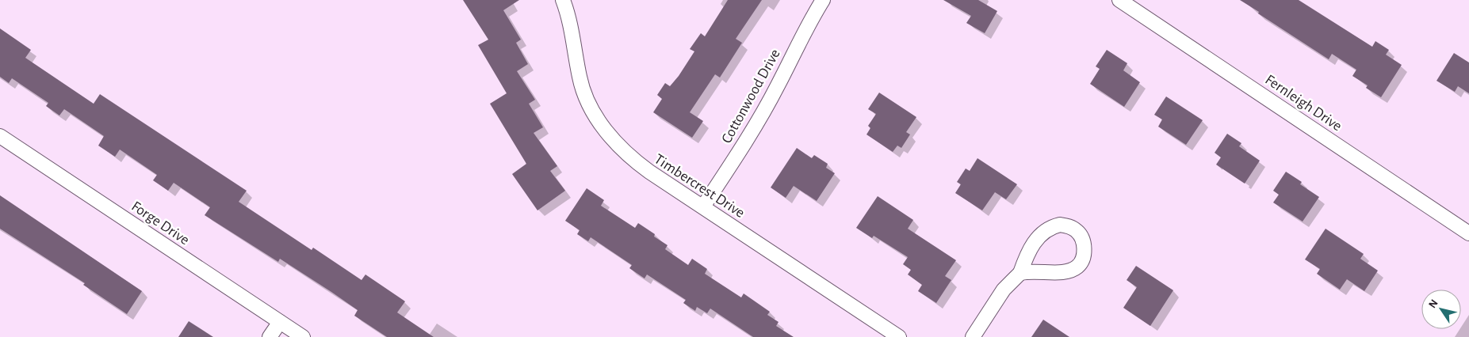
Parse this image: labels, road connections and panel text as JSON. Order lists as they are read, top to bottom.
{
  "streets": {
    "street": [
      "Cottonwood Drive",
      "Fernleigh Drive",
      "Timbercrest Drive",
      "Forge Drive"
    ]
  },
  "crossings": [
    ["Cottonwood Drive", "Timbercrest Drive"]
  ],
  "north": "top left"
}
